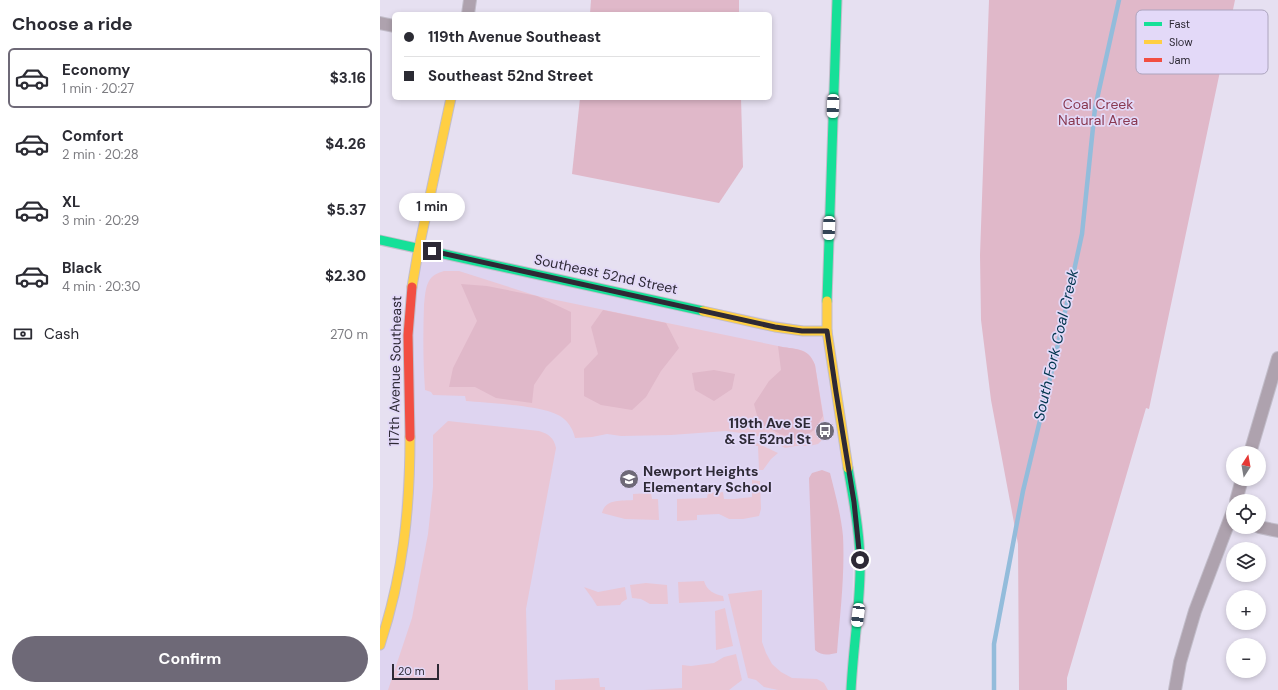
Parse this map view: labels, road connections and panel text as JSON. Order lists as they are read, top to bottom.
{
  "streets": {
    "street": ["Southeast 52nd Street", "117th Avenue Southeast"]
  },
  "crossings": [
    ["Southeast 52nd Street", "117th Avenue Southeast"]
  ],
  "water": ["South Fork Coal Creek"],
  "parks": ["Coal Creek Natural Area"],
  "places": {
    "bus stop": ["119th Ave SE & SE 52nd St"],
    "school or university": ["Newport Heights Elementary School"]
  },
  "legend": ["Fast", "Slow", "Jam"],
  "scale_bar": "20 m",
  "north": "top",
  "page": {
    "heading": "Choose a ride",
    "banner": ["119th Avenue Southeast", "Southeast 52nd Street"],
    "list": [
      {
        "name": "Economy",
        "note": "1 min · 20:27",
        "value": "$3.16"
      },
      {
        "name": "Comfort",
        "note": "2 min · 20:28",
        "value": "$4.26"
      },
      {
        "name": "XL",
        "note": "3 min · 20:29",
        "value": "$5.37"
      },
      {
        "name": "Black",
        "note": "4 min · 20:30",
        "value": "$2.30"
      }
    ],
    "bubble": "1 min",
    "pay": ["Cash", "270 m"],
    "map_buttons": ["+", "−"],
    "buttons": "Confirm",
    "scale": "20 m"
  }
}
